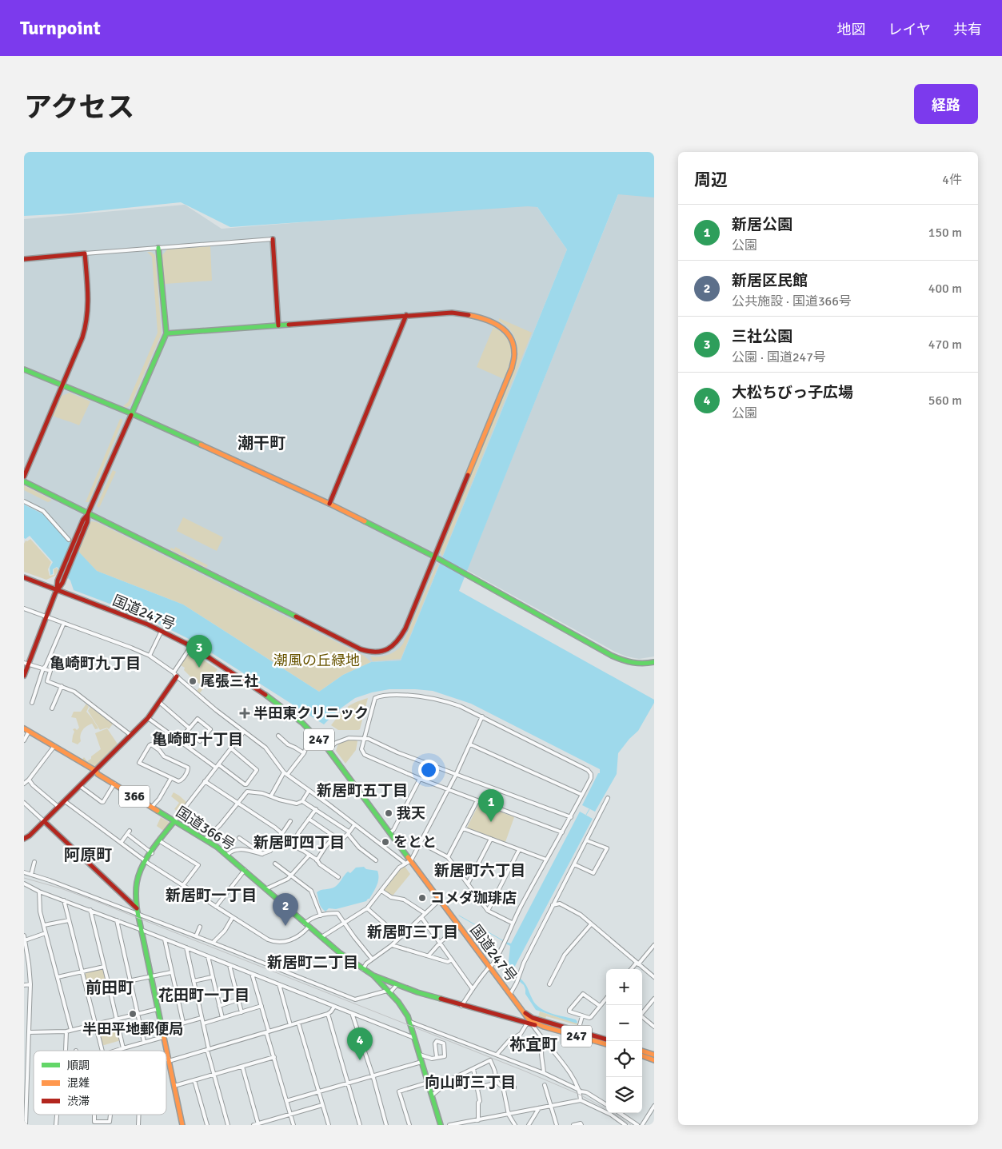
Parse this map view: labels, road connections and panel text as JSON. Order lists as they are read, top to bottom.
{
  "streets": {
    "main road": [
      "国道247号",
      "247",
      "366",
      "国道366号"
    ]
  },
  "crossings": [
    ["国道247号", "247"],
    ["国道247号", "国道366号"],
    ["247", "国道366号"]
  ],
  "districts": [
    "潮干町",
    "亀崎町九丁目",
    "亀崎町十丁目",
    "新居町五丁目",
    "新居町四丁目",
    "阿原町",
    "新居町六丁目",
    "新居町一丁目",
    "新居町三丁目",
    "新居町二丁目",
    "前田町",
    "花田町一丁目",
    "祢宜町",
    "向山町三丁目"
  ],
  "parks": ["潮風の丘緑地"],
  "places": {
    "other": [
      "尾張三社",
      "我天",
      "をとと",
      "コメダ珈琲店",
      "半田平地郵便局"
    ],
    "health": ["半田東クリニック"]
  },
  "legend": ["順調", "混雑", "渋滞"],
  "page": {
    "header": "Turnpoint",
    "nav": ["地図", "レイヤ", "共有"],
    "title": "アクセス",
    "buttons": "経路",
    "heading": ["周辺", "4件"],
    "list": [
      {
        "mark": "1",
        "name": "新居公園",
        "note": "公園",
        "value": "150 m"
      },
      {
        "mark": "2",
        "name": "新居区民館",
        "note": "公共施設 · 国道366号",
        "value": "400 m"
      },
      {
        "mark": "3",
        "name": "三社公園",
        "note": "公園 · 国道247号",
        "value": "470 m"
      },
      {
        "mark": "4",
        "name": "大松ちびっ子広場",
        "note": "公園",
        "value": "560 m"
      }
    ],
    "pins": [
      "3",
      "1",
      "2",
      "4"
    ],
    "map_buttons": ["+", "−"]
  }
}
